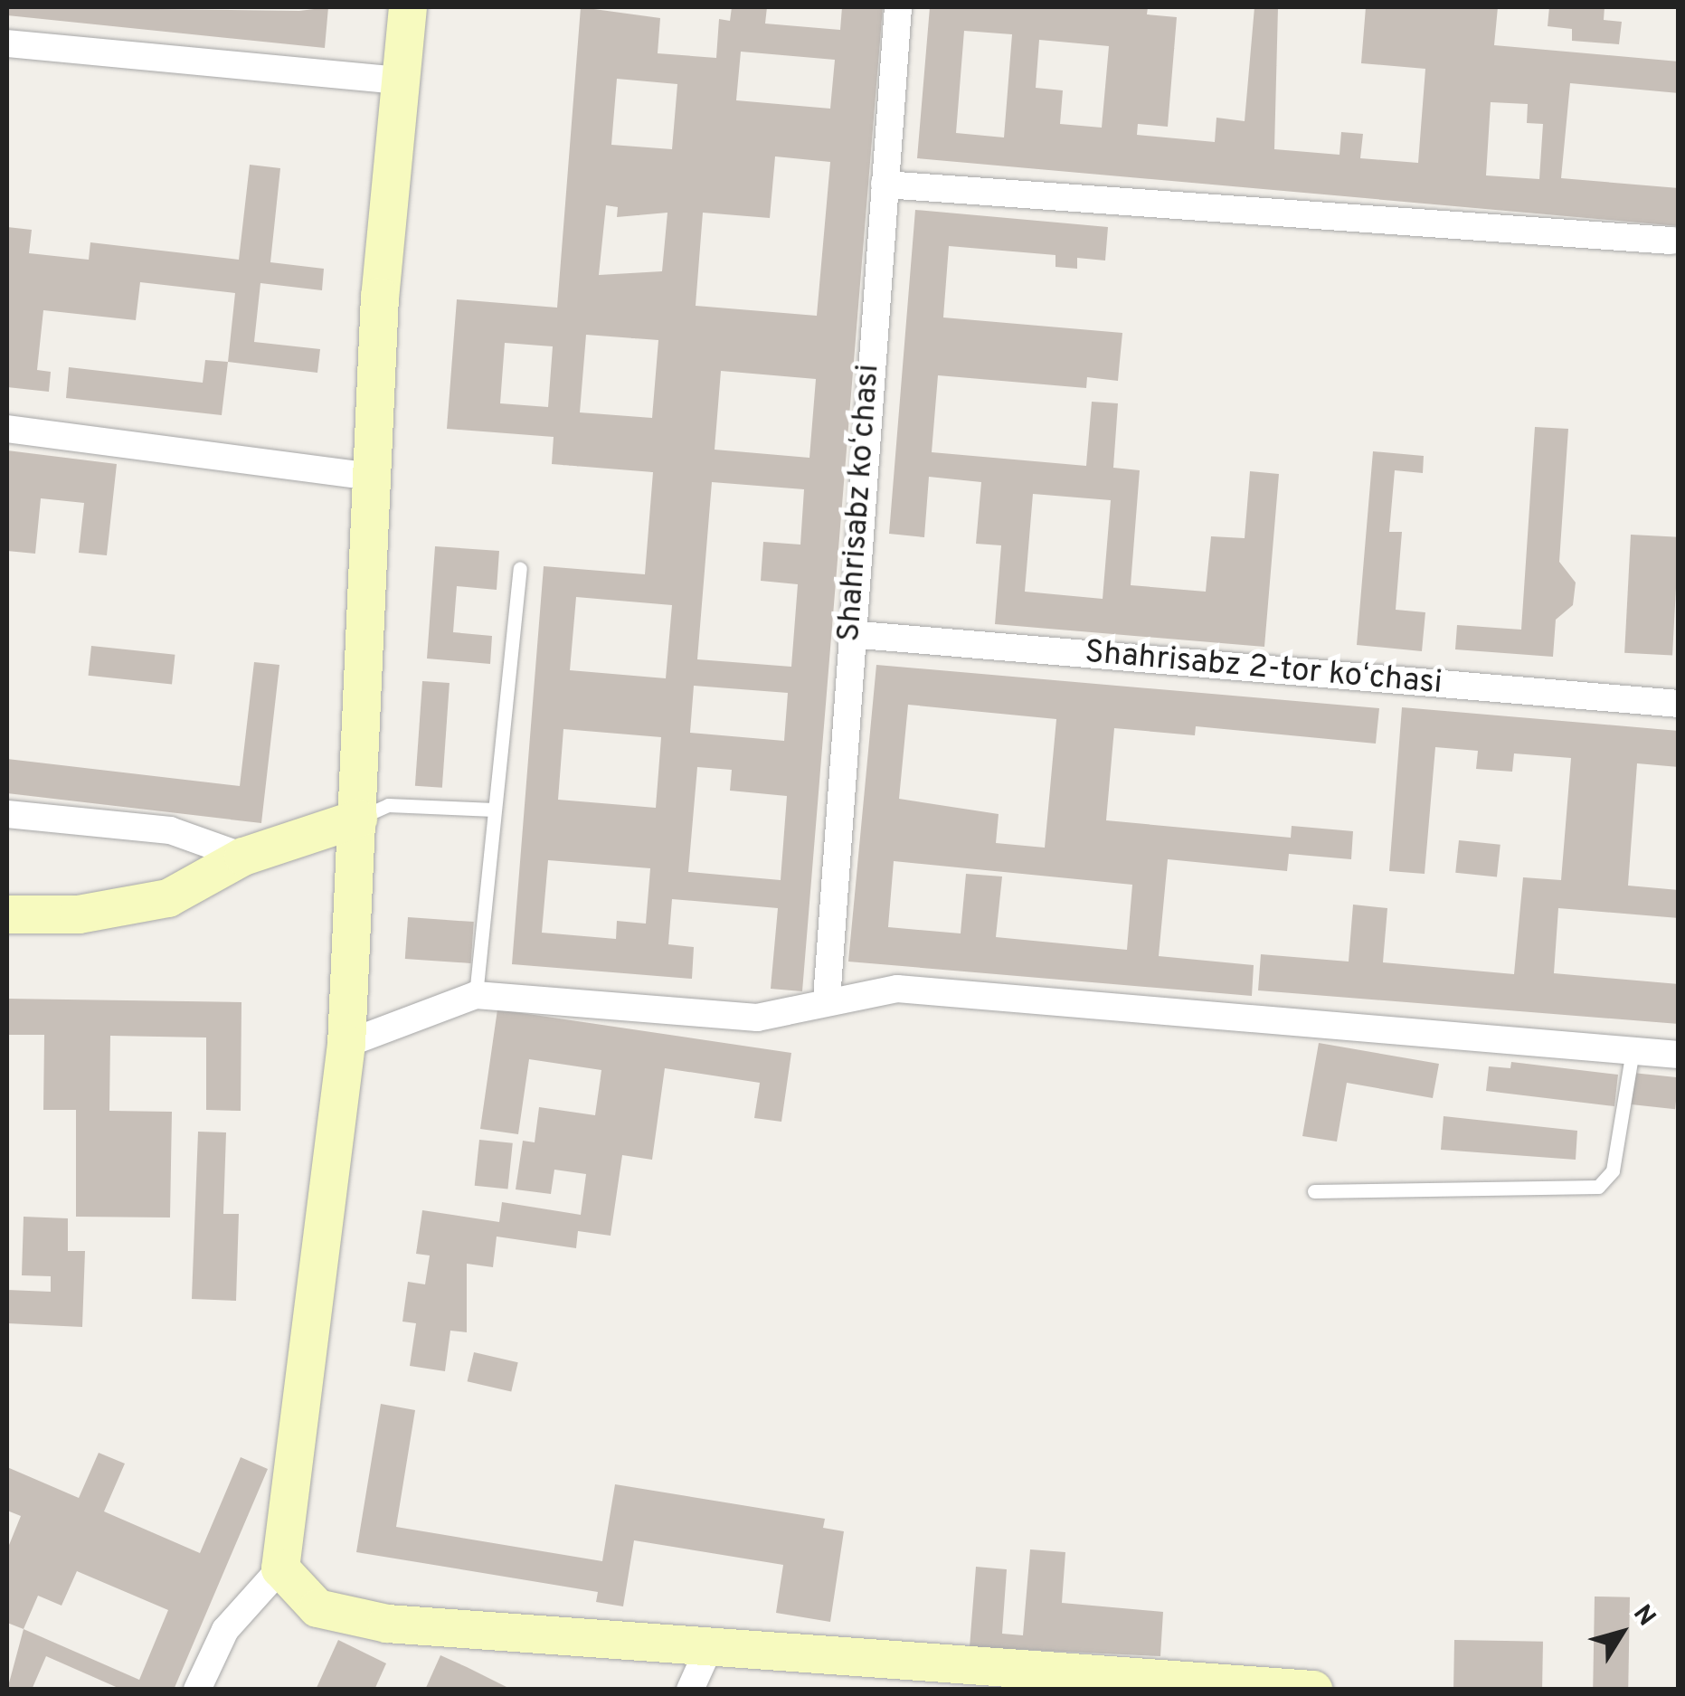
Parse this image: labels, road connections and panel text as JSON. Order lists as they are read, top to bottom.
{
  "streets": {
    "street": ["Shahrisabz koʻchasi", "Shahrisabz 2-tor koʻchasi"]
  },
  "crossings": [
    ["Shahrisabz koʻchasi", "Shahrisabz 2-tor koʻchasi"]
  ],
  "north": "top right"
}
